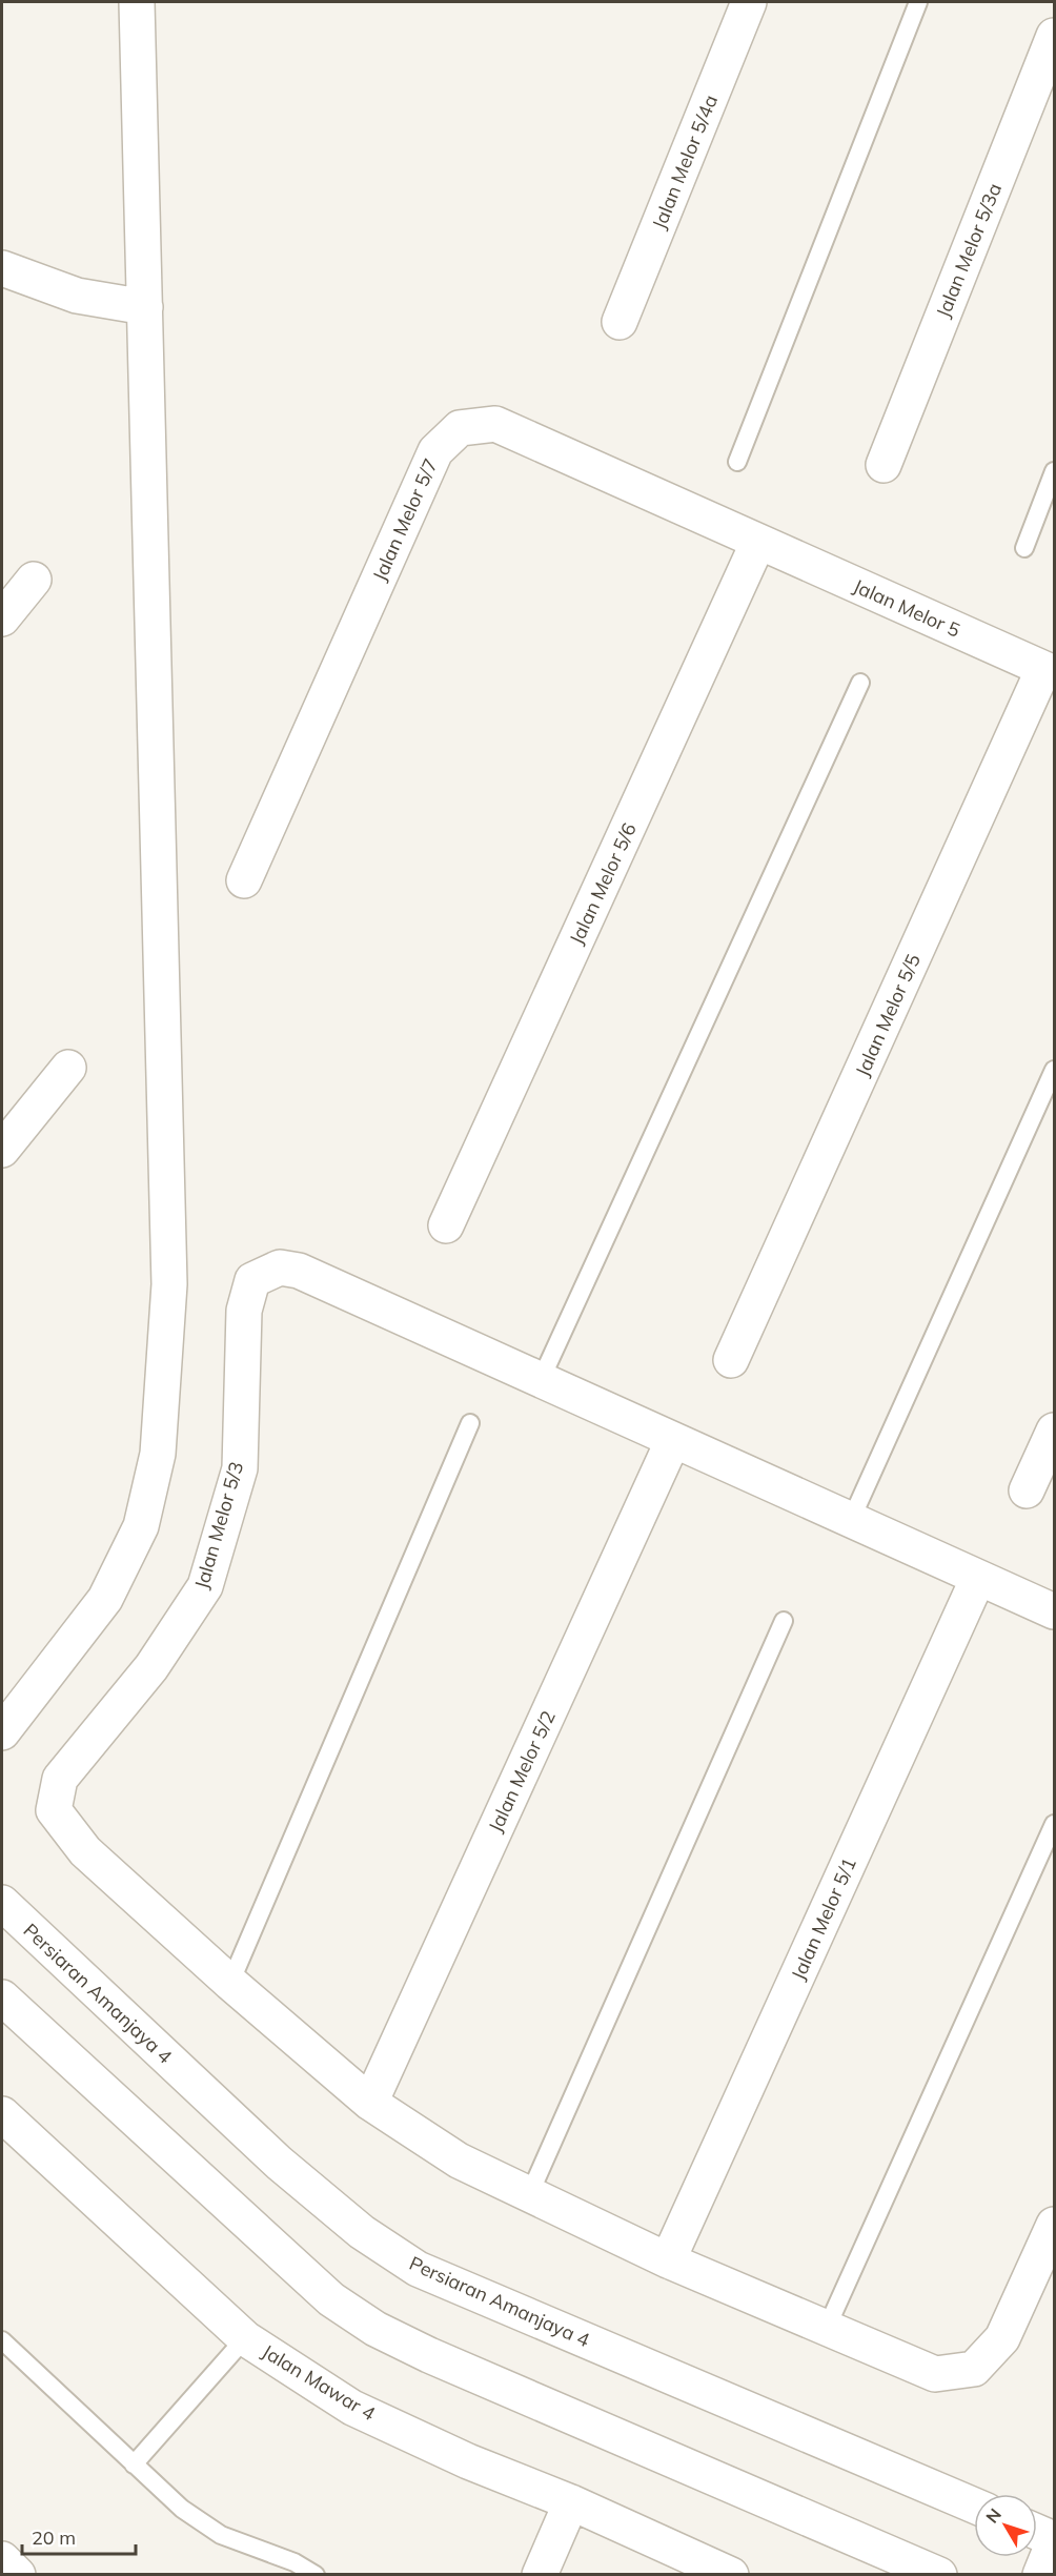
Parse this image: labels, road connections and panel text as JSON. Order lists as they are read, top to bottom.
{
  "streets": {
    "street": [
      "Jalan Melor 5/4a",
      "Jalan Melor 5/3a",
      "Jalan Melor 5/7",
      "Jalan Melor 5",
      "Jalan Melor 5/6",
      "Jalan Melor 5/5",
      "Jalan Melor 5/3",
      "Jalan Melor 5/2",
      "Jalan Melor 5/1",
      "Persiaran Amanjaya 4",
      "Jalan Mawar 4"
    ]
  },
  "crossings": [
    ["Jalan Melor 5/7", "Jalan Melor 5"],
    ["Jalan Melor 5/7", "Jalan Melor 5/6"],
    ["Jalan Melor 5", "Jalan Melor 5/6"],
    ["Jalan Melor 5", "Jalan Melor 5/5"]
  ],
  "scale_bar": "20 m",
  "north": "top left"
}
